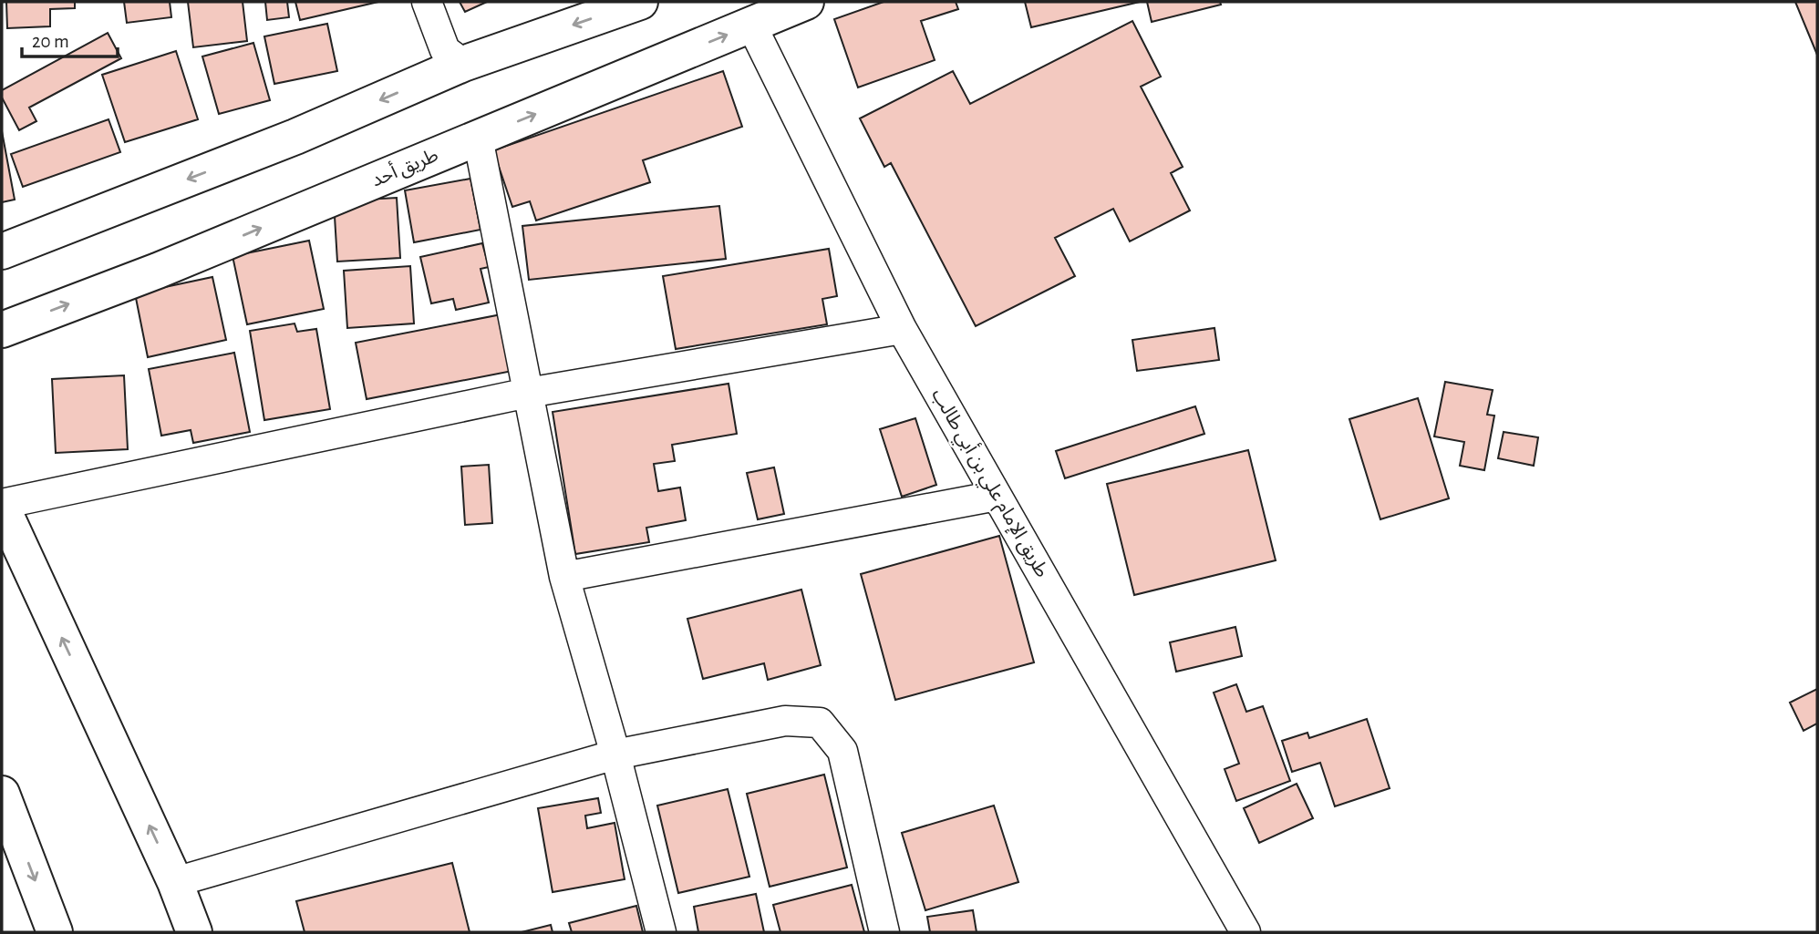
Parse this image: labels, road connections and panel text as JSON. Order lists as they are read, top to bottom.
{
  "streets": {
    "main road": ["طريق أحد"],
    "street": ["طريق الإمام علي بن أبي طالب"]
  },
  "crossings": [
    ["طريق أحد", "طريق الإمام علي بن أبي طالب"]
  ],
  "scale_bar": "20 m"
}
